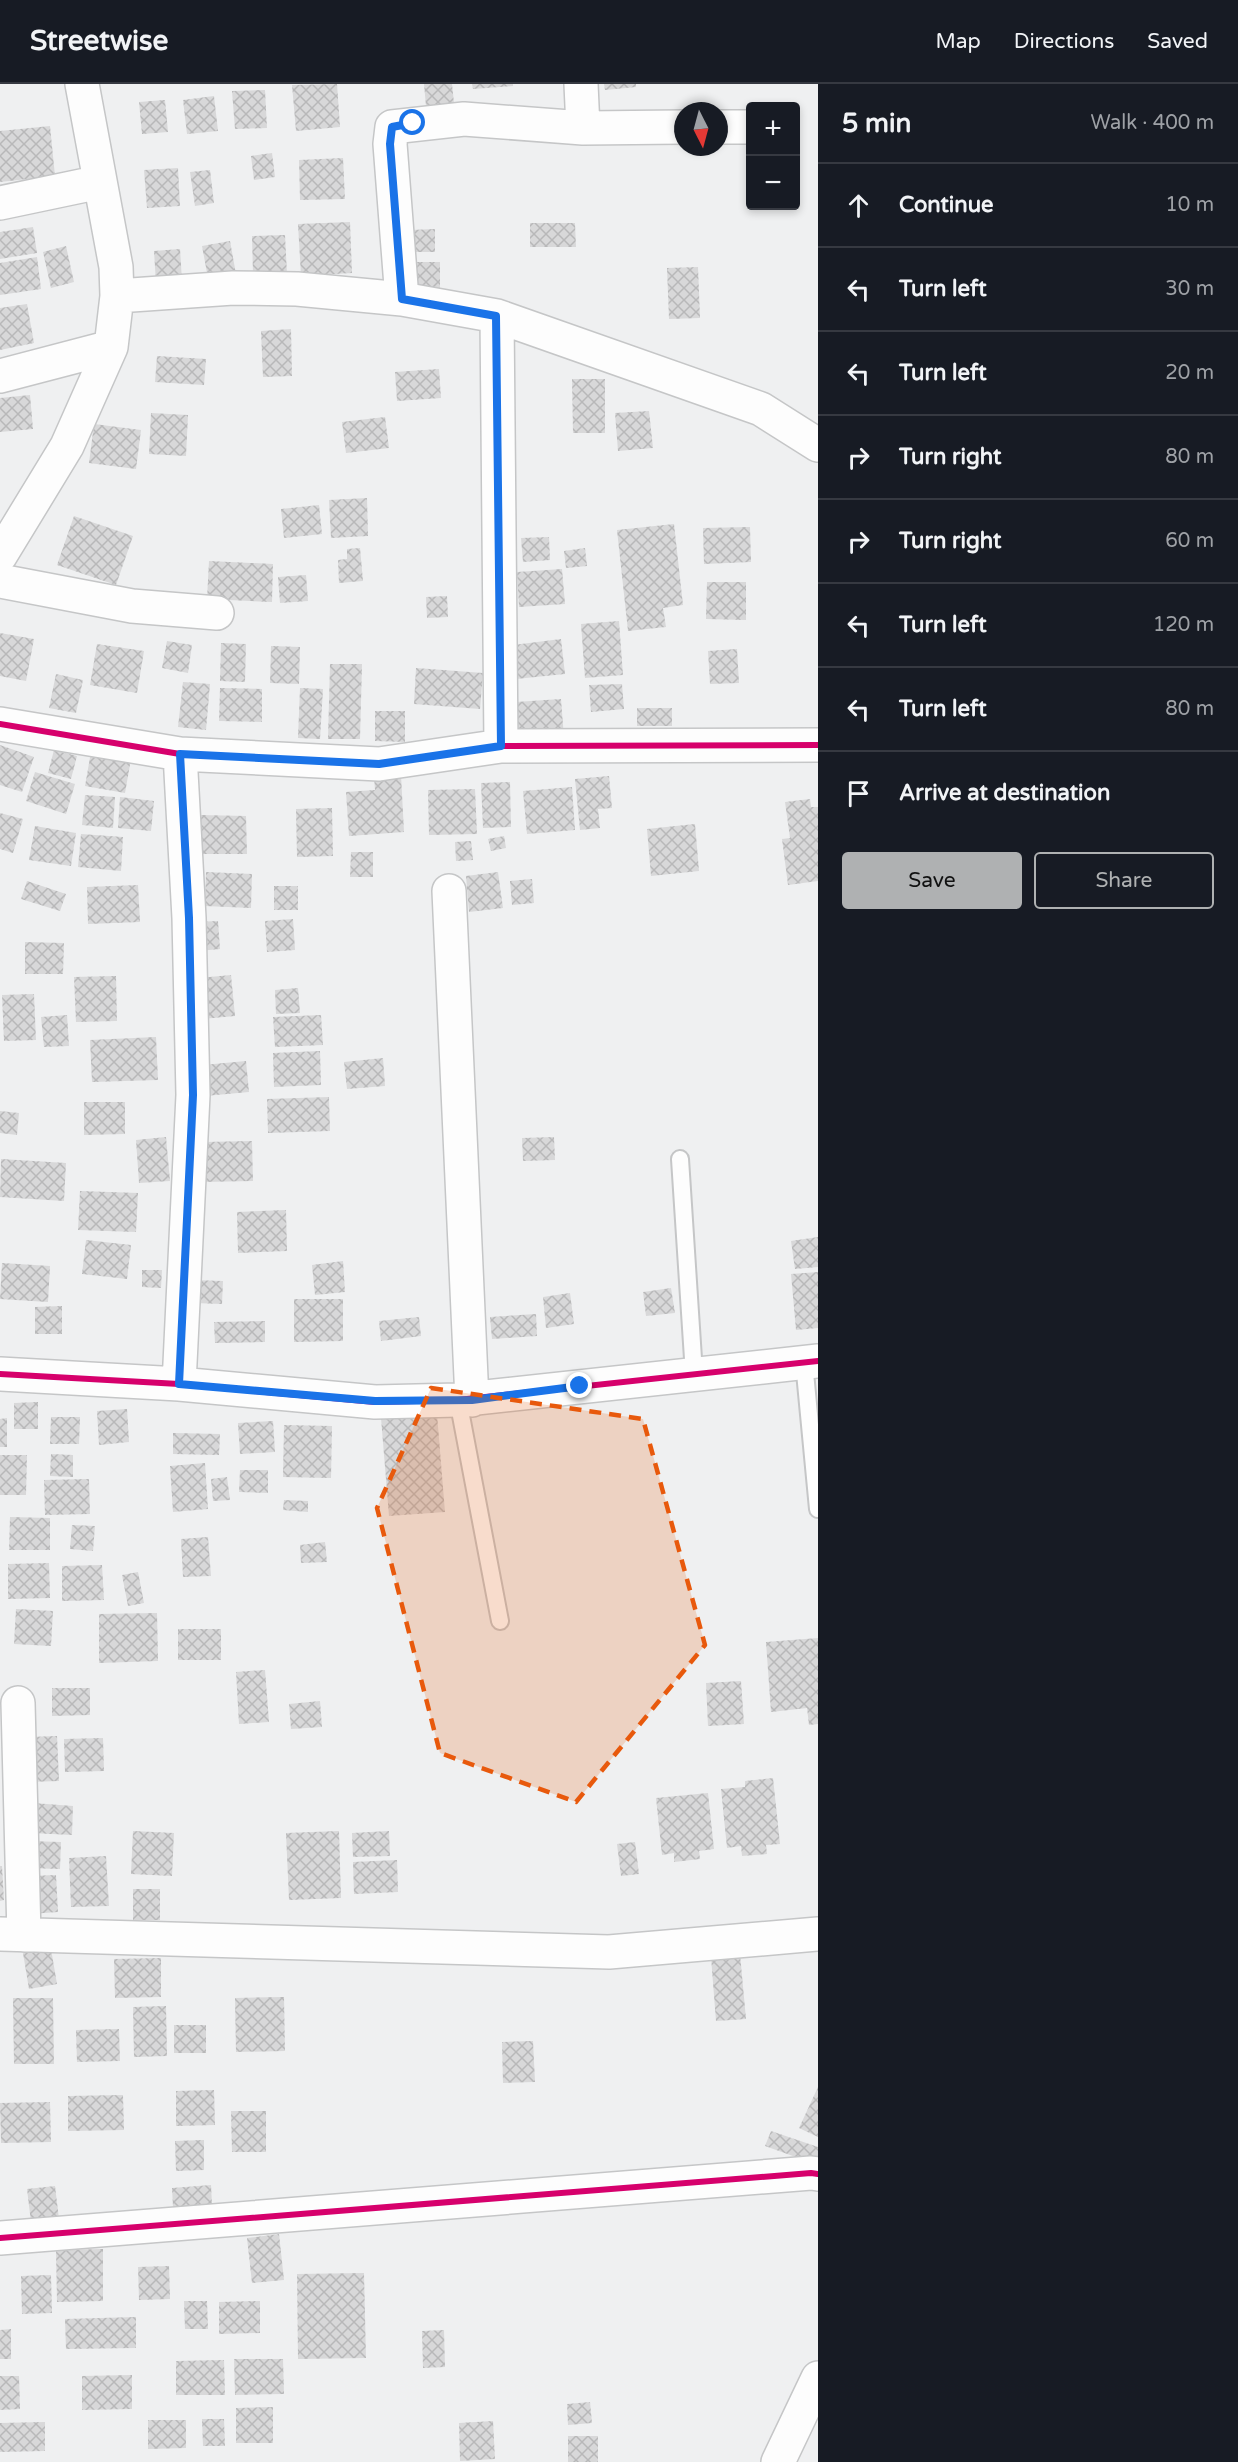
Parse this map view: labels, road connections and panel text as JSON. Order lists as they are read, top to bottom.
{
  "north": "bottom",
  "page": {
    "header": "Streetwise",
    "nav": ["Map", "Directions", "Saved"],
    "heading": ["5 min", "Walk · 400 m"],
    "map_buttons": ["+", "−"],
    "list": [
      ["Continue", "10 m"],
      ["Turn left", "30 m"],
      ["Turn left", "20 m"],
      ["Turn right", "80 m"],
      ["Turn right", "60 m"],
      ["Turn left", "120 m"],
      ["Turn left", "80 m"],
      "Arrive at destination"
    ],
    "buttons": ["Save", "Share"]
  }
}
